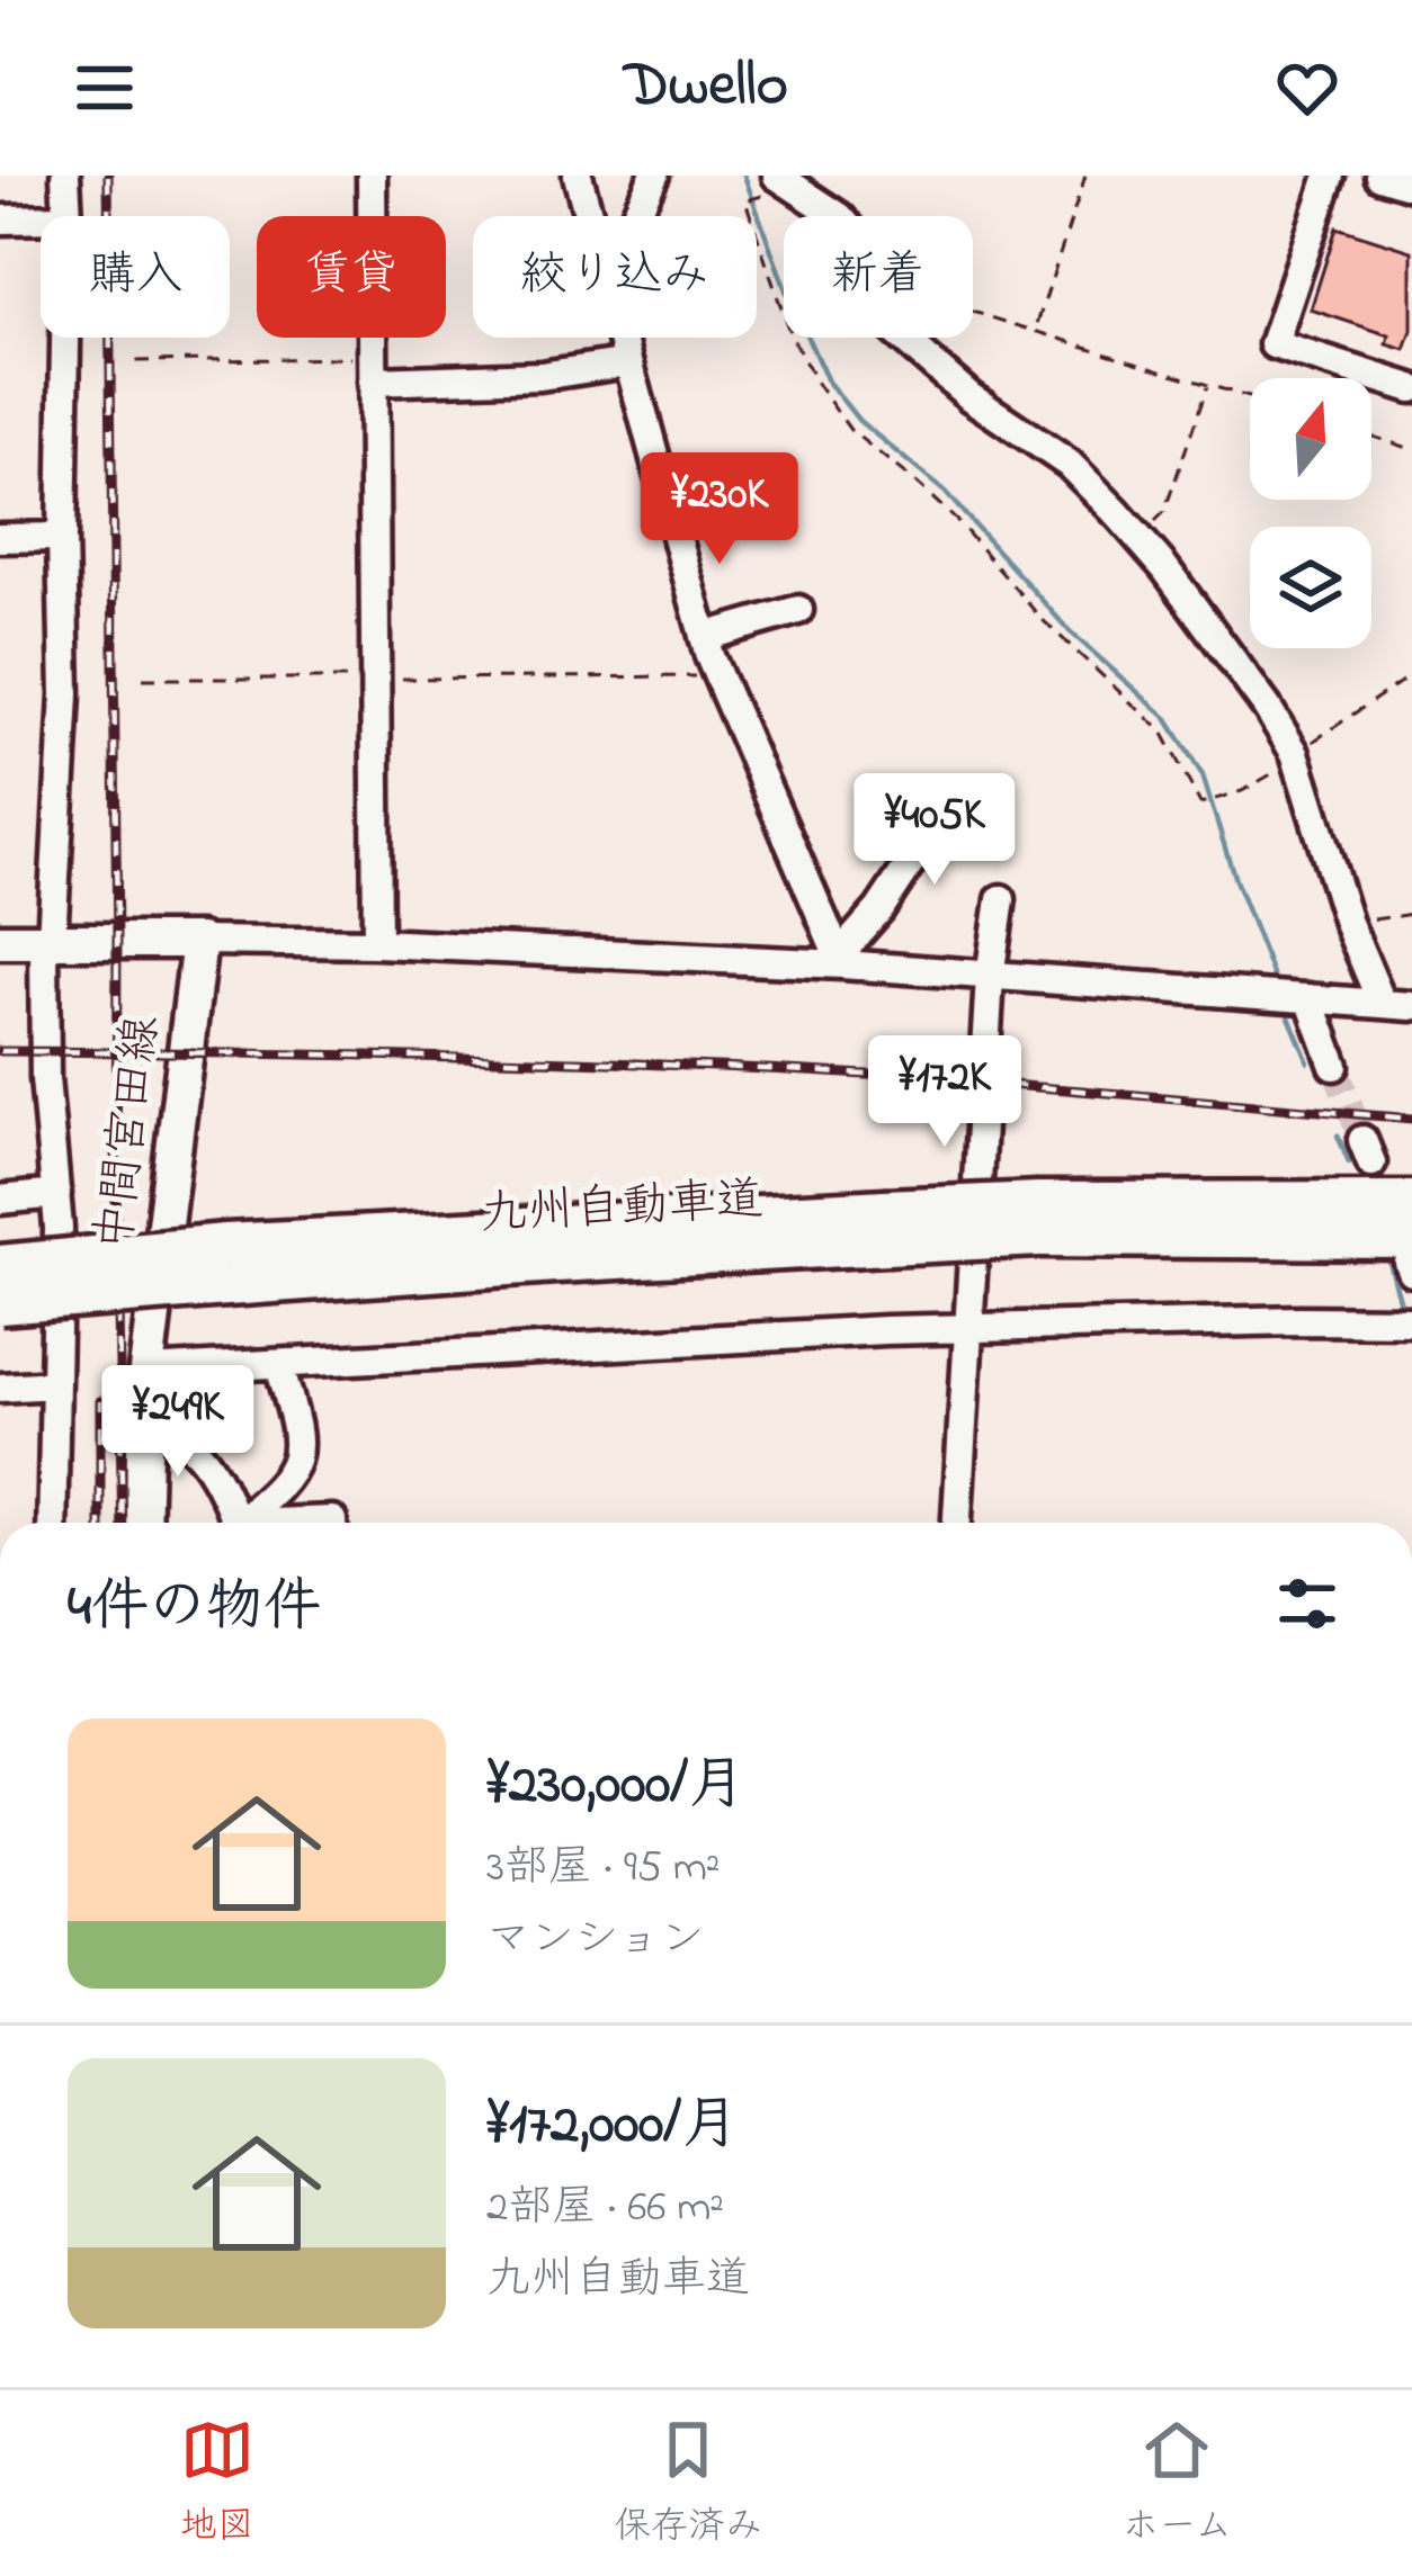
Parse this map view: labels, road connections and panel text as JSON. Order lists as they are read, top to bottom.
{
  "streets": {
    "highway": ["九州自動車道"],
    "main road": ["中間宮田線"]
  },
  "north": "top",
  "page": {
    "header": "Dwello",
    "chip": [
      "購入",
      "賃貸",
      "絞り込み",
      "新着"
    ],
    "price": [
      "¥230K",
      "¥405K",
      "¥172K",
      "¥249K"
    ],
    "heading": "4件の物件",
    "list": [
      {
        "name": "¥230,000/月",
        "note": "3部屋 · 95 m² · マンション"
      },
      {
        "name": "¥172,000/月",
        "note": "2部屋 · 66 m² · 九州自動車道"
      }
    ],
    "tabs": ["地図", "保存済み", "ホーム"]
  }
}
